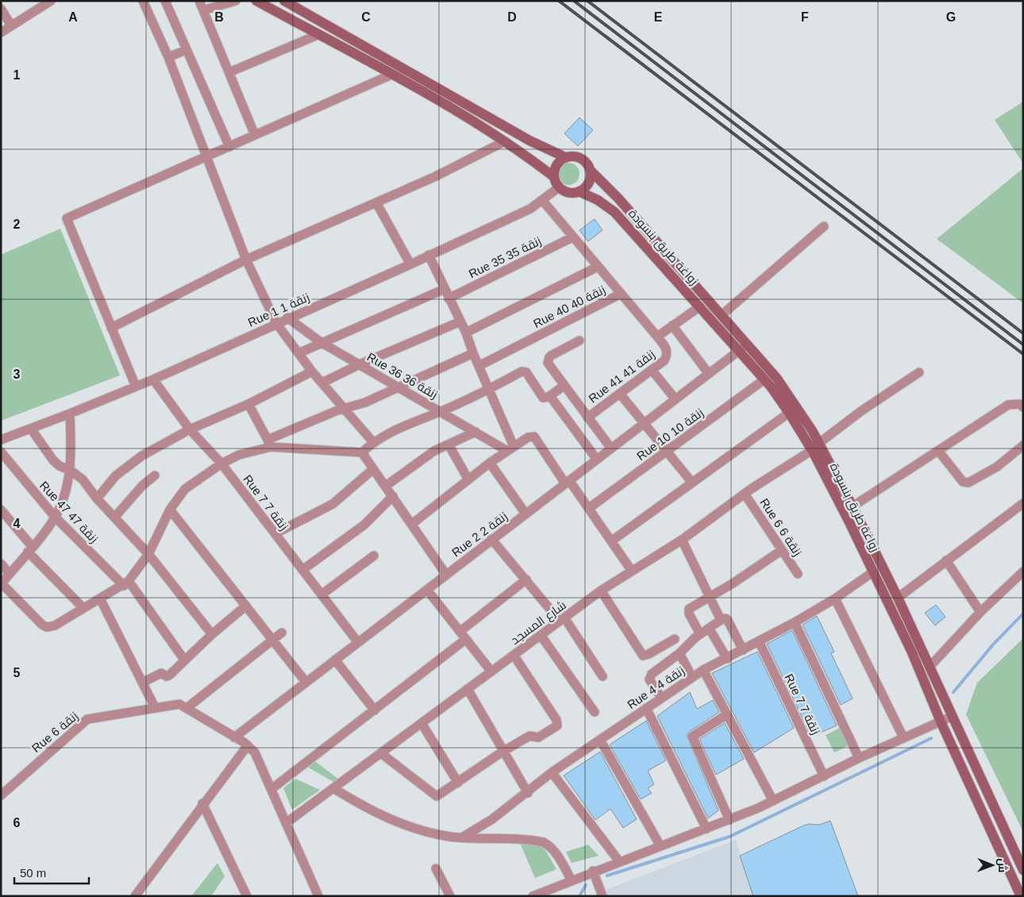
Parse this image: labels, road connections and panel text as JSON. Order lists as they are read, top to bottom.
{
  "streets": {
    "main road": ["زواغة طريق بنسودة"],
    "street": [
      "Rue 35 زنقة 35",
      "Rue 40 زنقة 40",
      "Rue 1 زنقة 1",
      "Rue 36 زنقة 36",
      "Rue 41 زنقة 41",
      "Rue 10 زنقة 10",
      "Rue 7 زنقة 7",
      "Rue 47 زنقة 47",
      "Rue 6 زنقة 6",
      "Rue 2 زنقة 2",
      "شارع المسجد",
      "Rue 4 زنقة 4",
      "Rue 6 زنقة"
    ]
  },
  "crossings": [
    ["زواغة طريق بنسودة", "Rue 1 زنقة 1"],
    ["زواغة طريق بنسودة", "Rue 41 زنقة 41"],
    ["زواغة طريق بنسودة", "Rue 10 زنقة 10"],
    ["زواغة طريق بنسودة", "Rue 2 زنقة 2"],
    ["زواغة طريق بنسودة", "شارع المسجد"],
    ["زواغة طريق بنسودة", "Rue 4 زنقة 4"],
    ["Rue 40 زنقة 40", "Rue 41 زنقة 41"],
    ["Rue 1 زنقة 1", "Rue 36 زنقة 36"],
    ["Rue 1 زنقة 1", "Rue 7 زنقة 7"],
    ["Rue 7 زنقة 7", "Rue 2 زنقة 2"],
    ["Rue 7 زنقة 7", "Rue 4 زنقة 4"],
    ["Rue 6 زنقة 6", "شارع المسجد"]
  ],
  "scale_bar": "50 m",
  "north": "right",
  "grid": {
    "columns": [
      "A",
      "B",
      "C",
      "D",
      "E",
      "F",
      "G"
    ],
    "rows": [
      "1",
      "2",
      "3",
      "4",
      "5",
      "6"
    ]
  }
}
